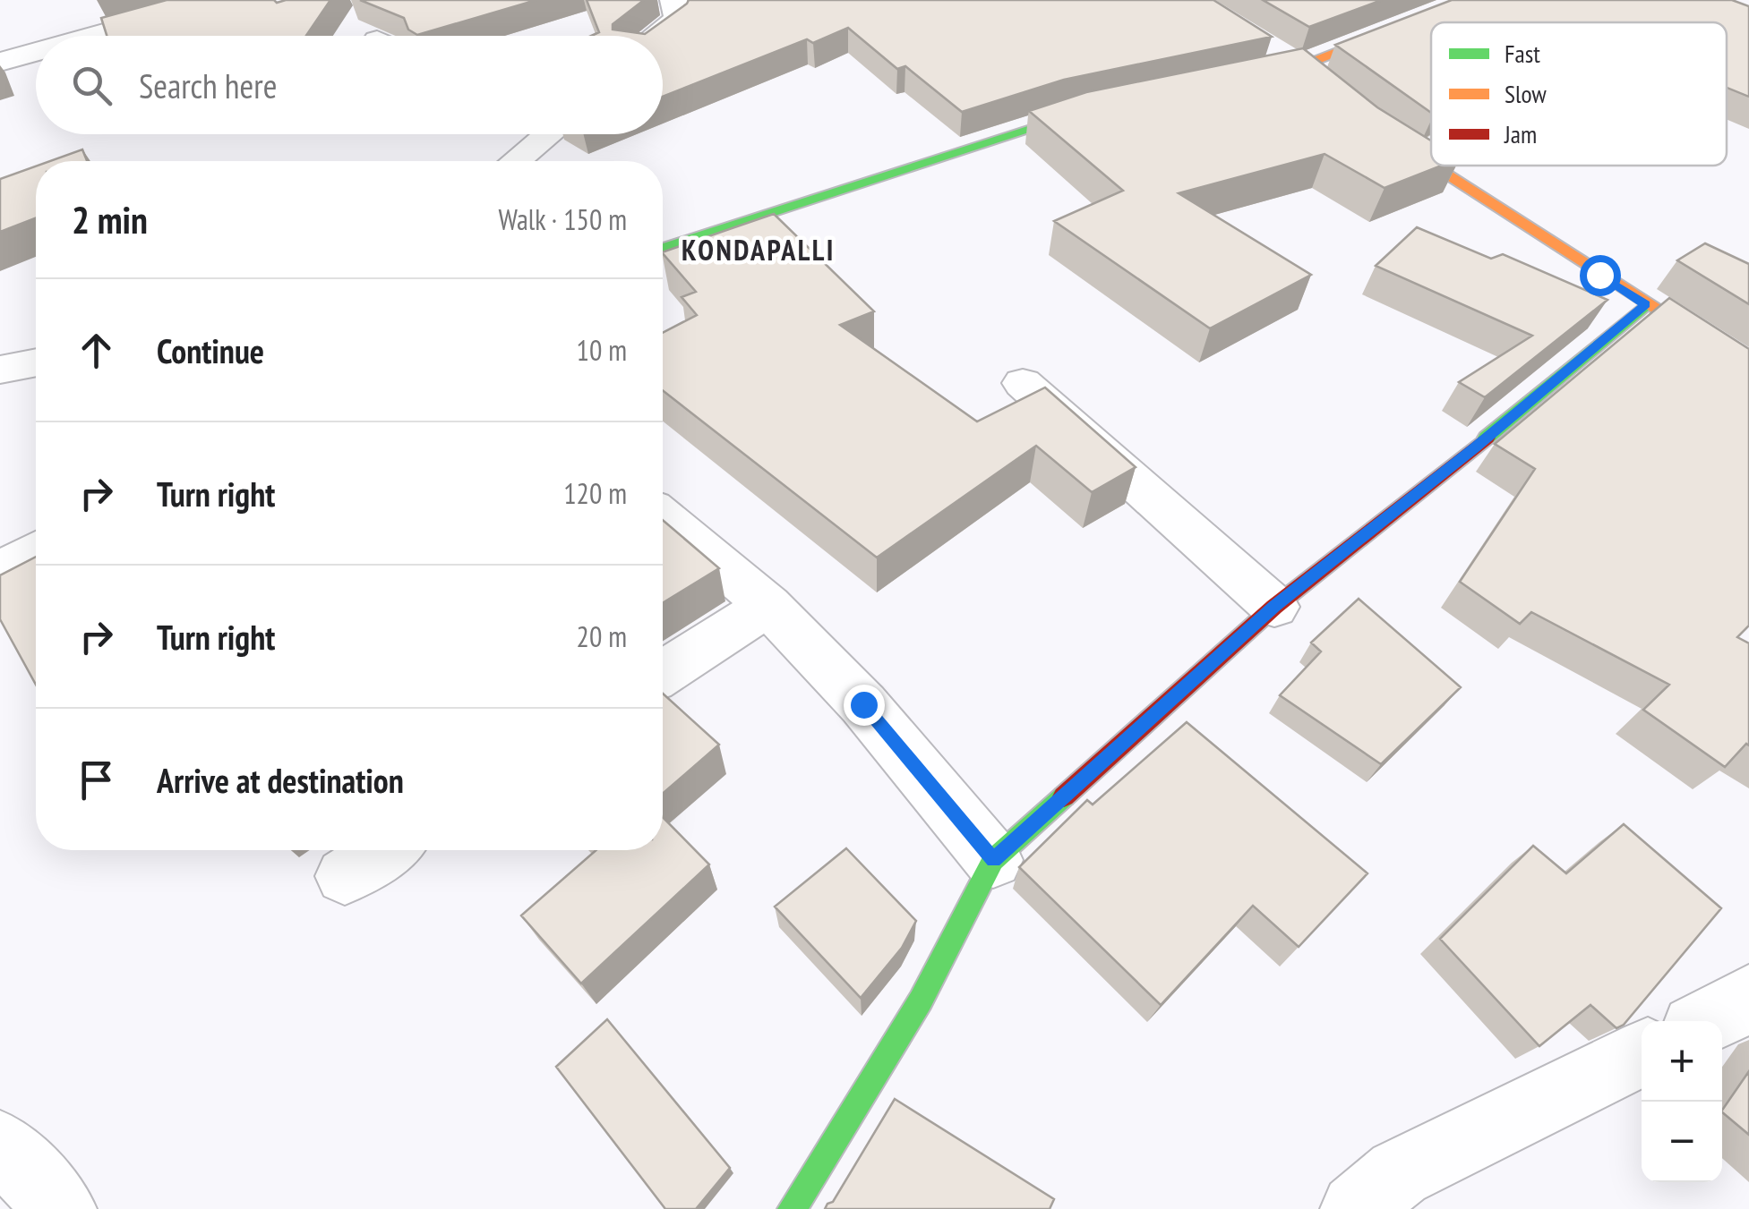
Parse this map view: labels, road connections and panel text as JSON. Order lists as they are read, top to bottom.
{
  "districts": ["KONDAPALLI"],
  "legend": ["Fast", "Slow", "Jam"],
  "page": {
    "search": "Search here",
    "heading": ["2 min", "Walk · 150 m"],
    "list": [
      ["Continue", "10 m"],
      ["Turn right", "120 m"],
      ["Turn right", "20 m"],
      "Arrive at destination"
    ],
    "map_buttons": ["+", "−"]
  }
}
